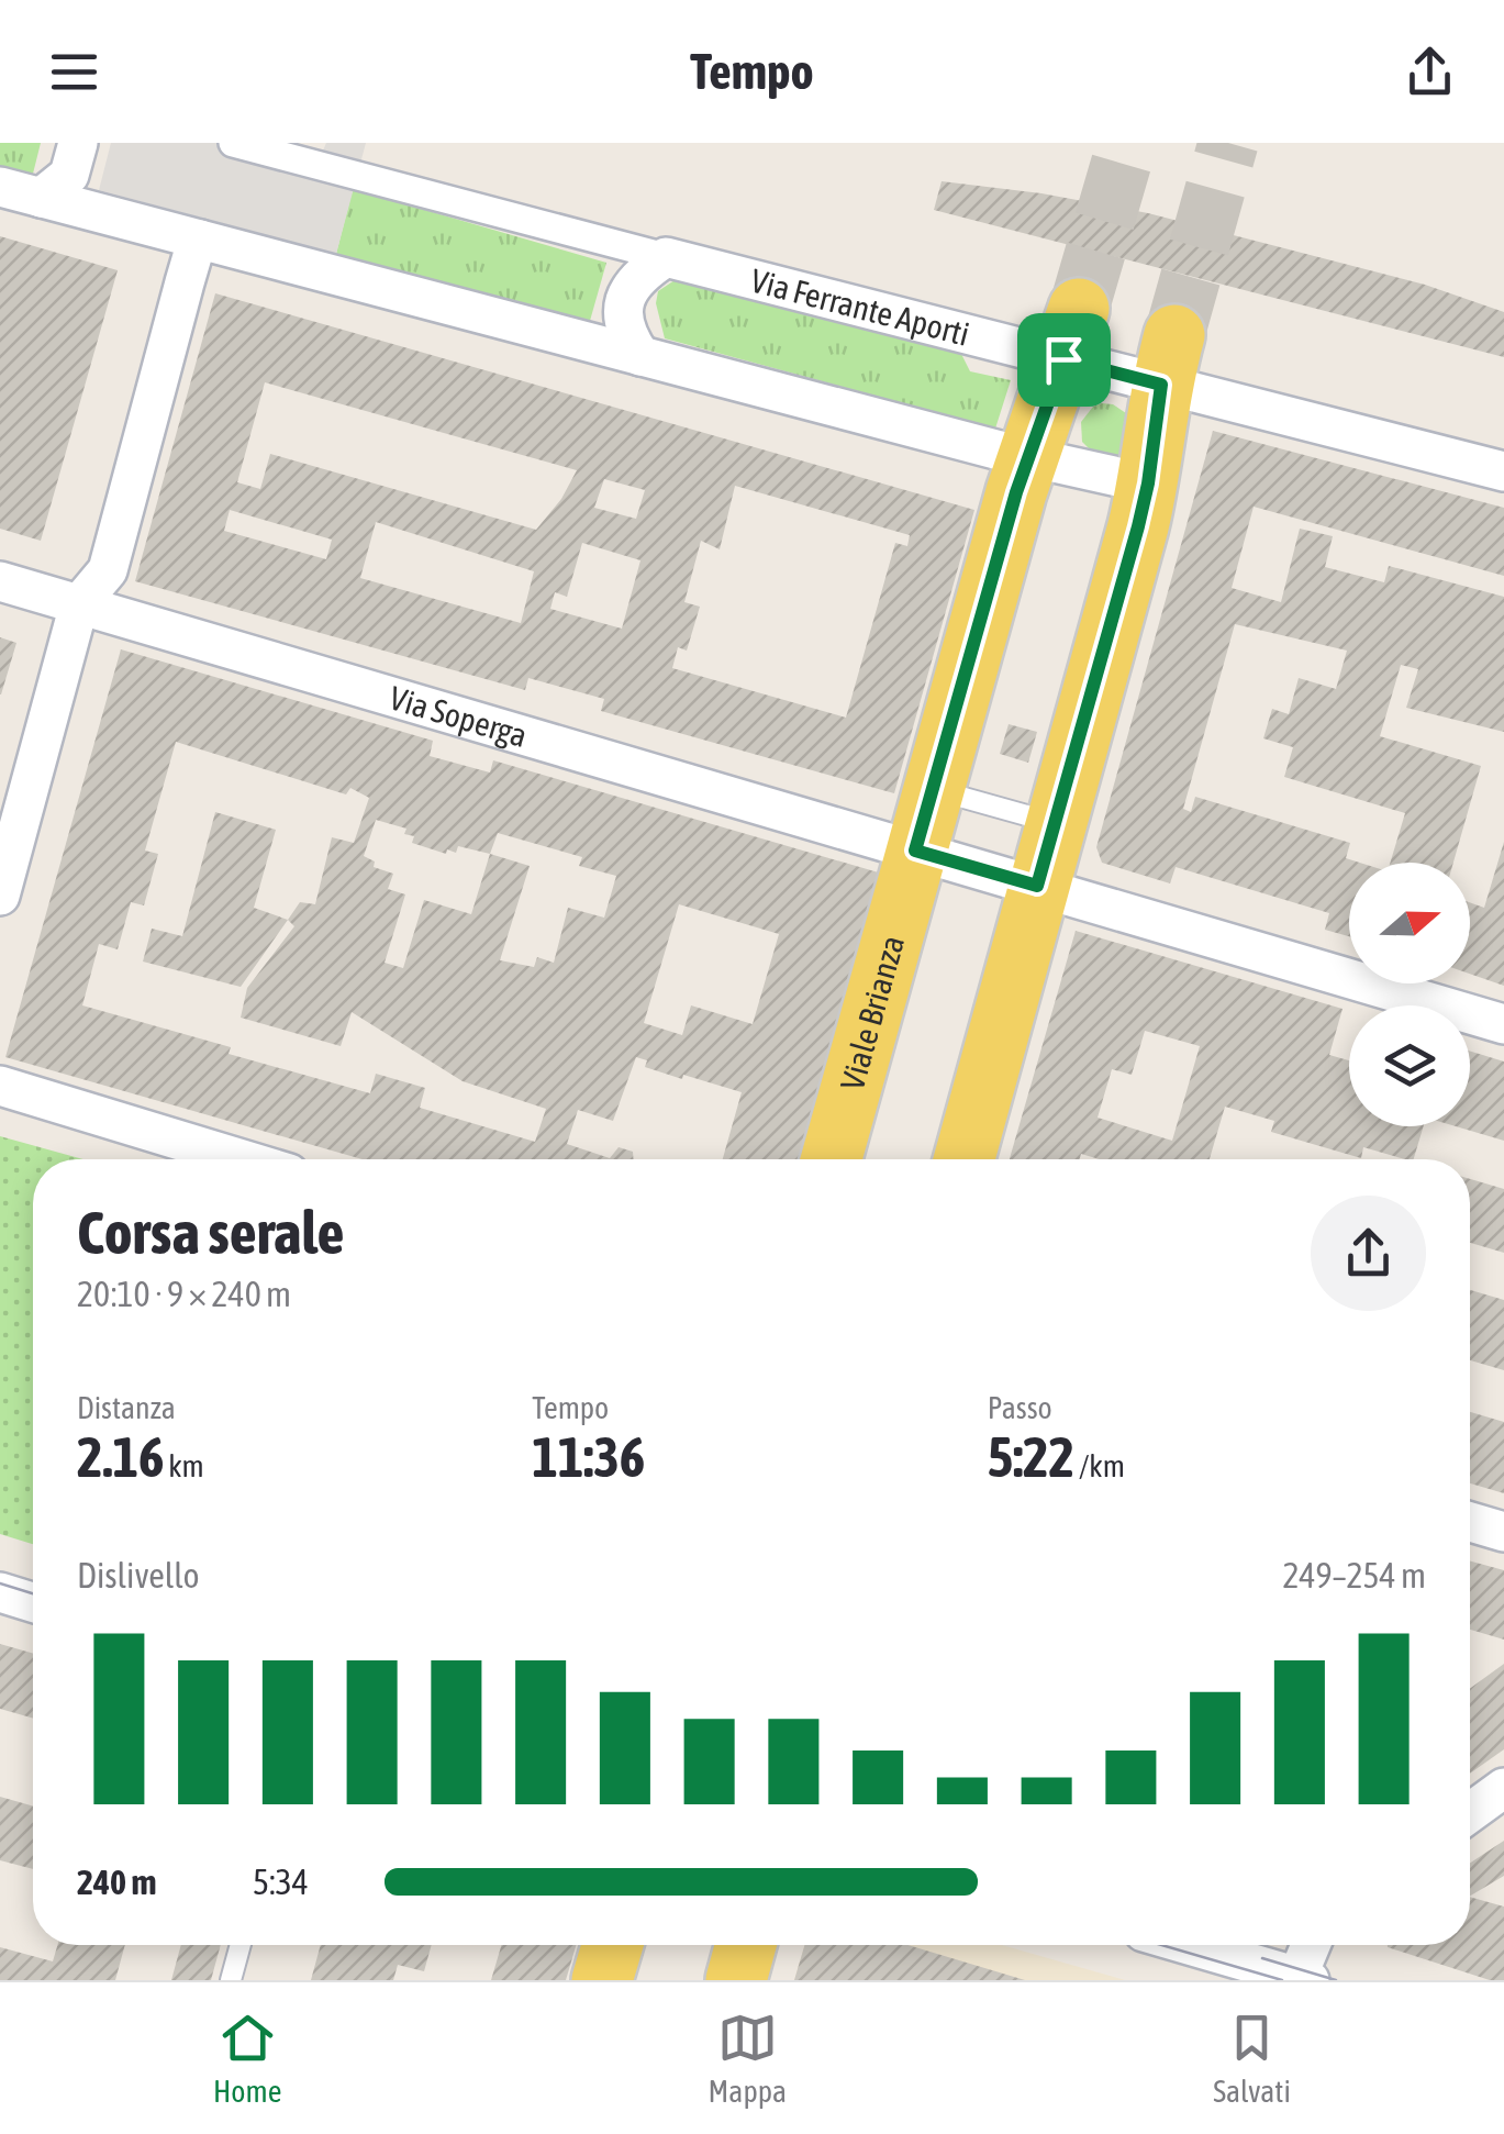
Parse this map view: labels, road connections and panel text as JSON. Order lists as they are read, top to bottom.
{
  "streets": {
    "main road": ["Viale Brianza"],
    "street": ["Via Ferrante Aporti", "Via Soperga"]
  },
  "crossings": [
    ["Via Ferrante Aporti", "Viale Brianza"],
    ["Via Soperga", "Viale Brianza"]
  ],
  "north": "right",
  "page": {
    "header": "Tempo",
    "heading": ["Corsa serale", "20:10 · 9 × 240 m"],
    "stats": [
      ["Distanza", "2.16 km"],
      ["Tempo", "11:36"],
      ["Passo", "5:22 /km"]
    ],
    "chart": ["Dislivello", "249–254 m"],
    "list": [
      {
        "name": "240 m",
        "note": "5:34"
      }
    ],
    "tabs": ["Home", "Mappa", "Salvati"]
  }
}
